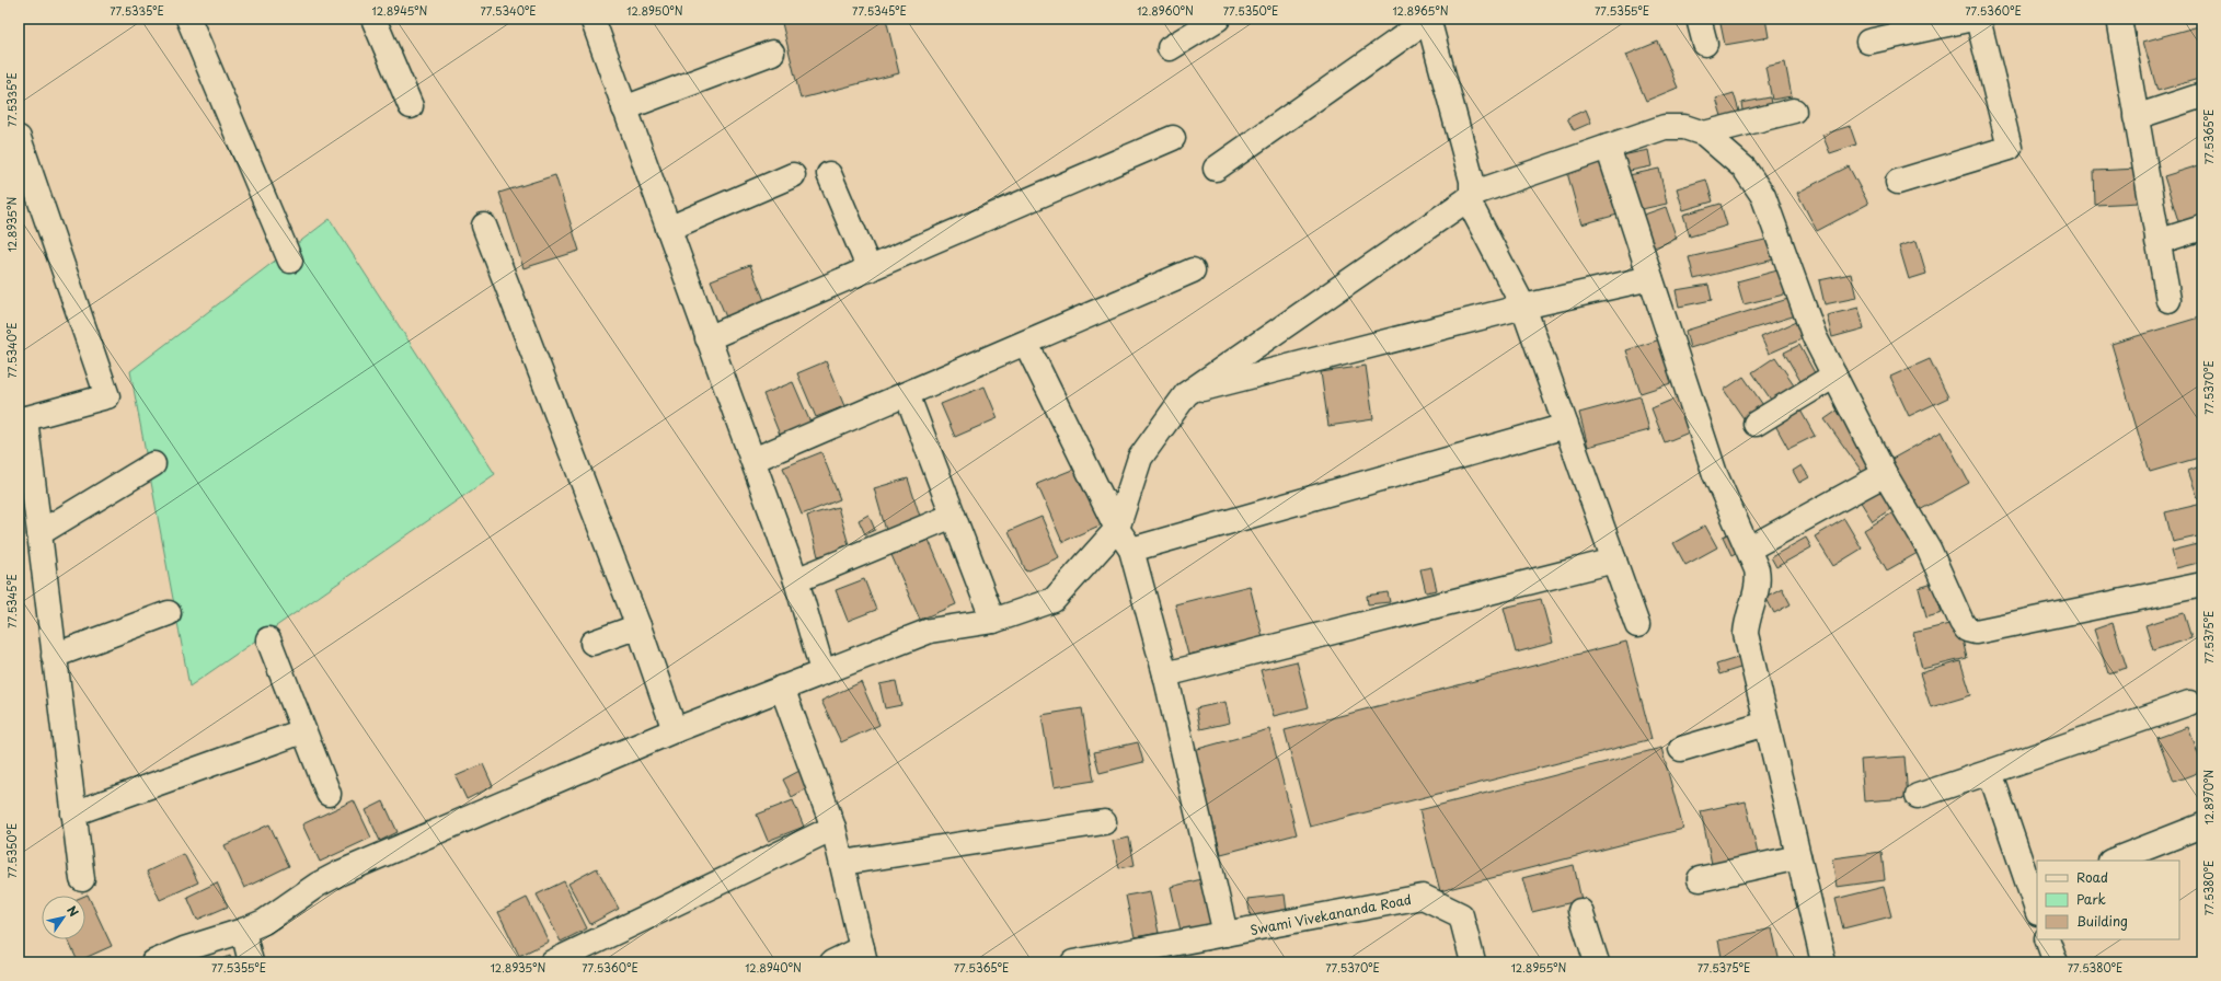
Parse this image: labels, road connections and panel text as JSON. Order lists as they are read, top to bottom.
{
  "streets": {
    "street": ["Swami Vivekananda Road"]
  },
  "legend": ["Road", "Park", "Building"],
  "north": "top right",
  "coordinates": [
    "77.5335°E",
    "12.8945°N",
    "77.5340°E",
    "12.8950°N",
    "77.5345°E",
    "12.8960°N",
    "77.5350°E",
    "12.8965°N",
    "77.5355°E",
    "77.5360°E",
    "77.5365°E",
    "12.8935°N",
    "77.5370°E",
    "77.5375°E",
    "12.8970°N",
    "77.5380°E",
    "12.8940°N",
    "12.8955°N"
  ]
}
